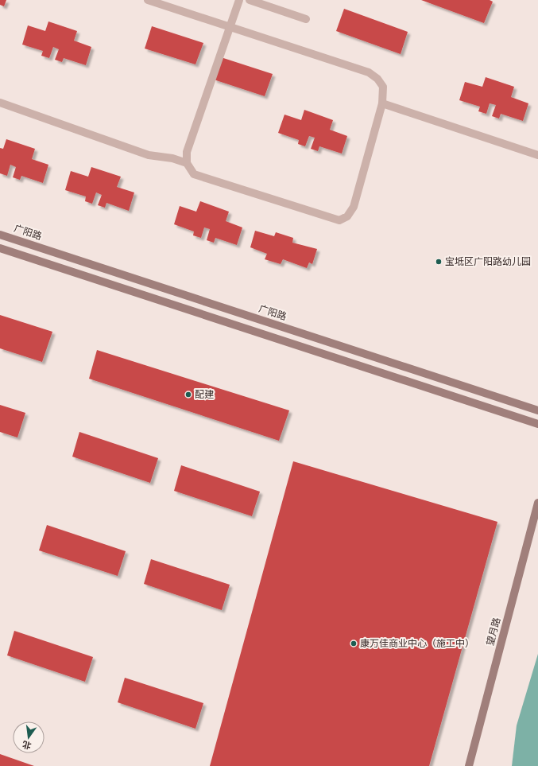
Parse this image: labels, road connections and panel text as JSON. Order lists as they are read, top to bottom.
{
  "streets": {
    "street": ["广阳路", "望月路"]
  },
  "places": ["宝坻区广阳路幼儿园", "配建", "康万佳商业中心（施工中）"],
  "north": "bottom"
}
